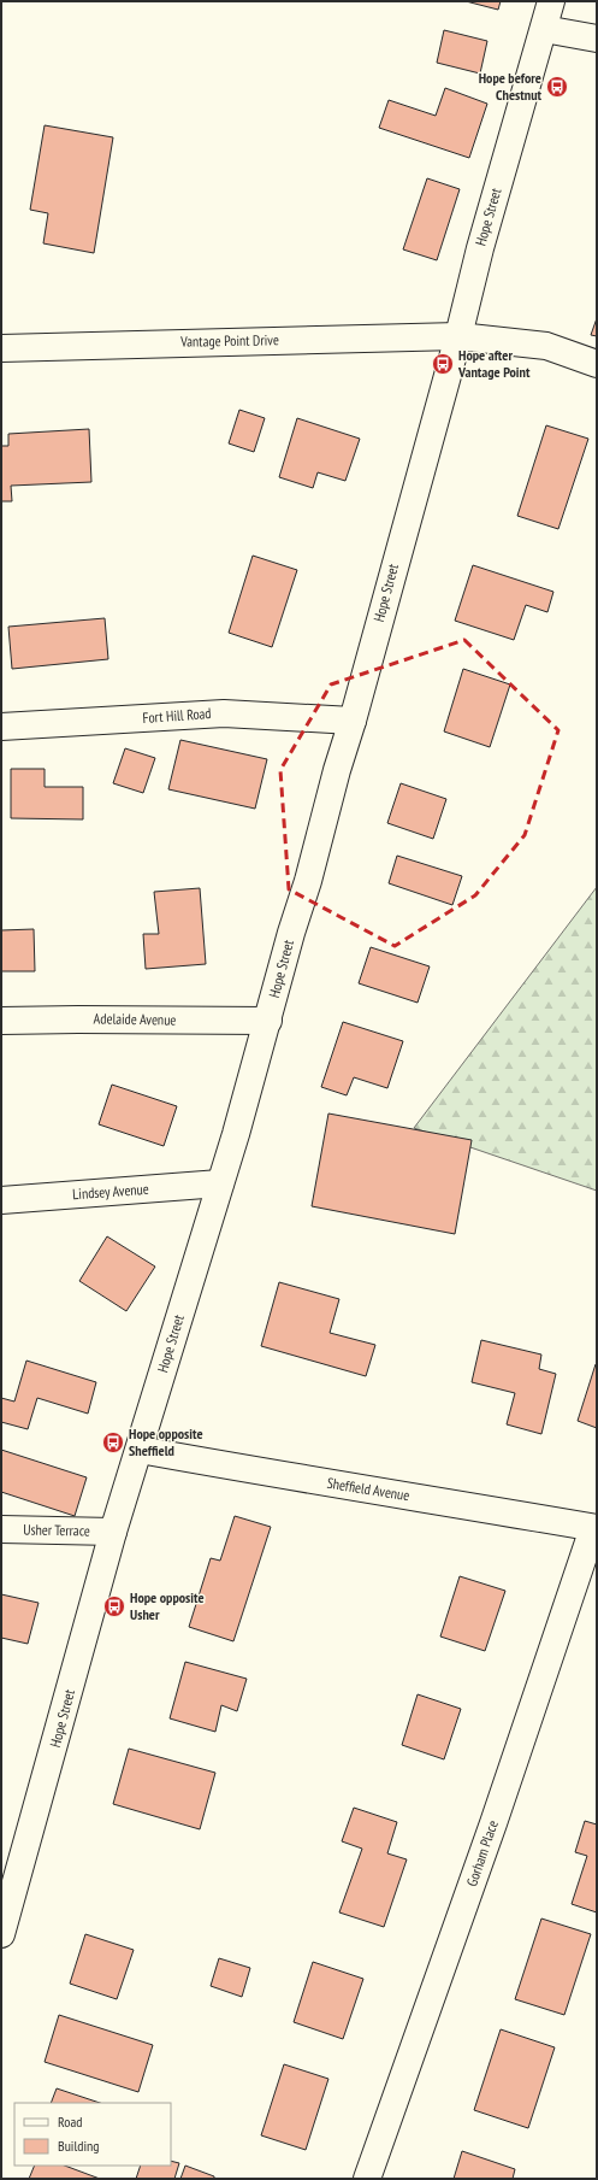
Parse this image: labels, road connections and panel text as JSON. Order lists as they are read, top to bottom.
{
  "streets": {
    "street": [
      "Hope Street",
      "Vantage Point Drive",
      "Fort Hill Road",
      "Adelaide Avenue",
      "Lindsey Avenue",
      "Sheffield Avenue",
      "Usher Terrace",
      "Gorham Place"
    ]
  },
  "crossings": [
    ["Hope Street", "Vantage Point Drive"],
    ["Hope Street", "Fort Hill Road"],
    ["Hope Street", "Adelaide Avenue"],
    ["Hope Street", "Lindsey Avenue"],
    ["Hope Street", "Sheffield Avenue"],
    ["Hope Street", "Usher Terrace"],
    ["Sheffield Avenue", "Gorham Place"]
  ],
  "places": {
    "bus stop": [
      "Hope before Chestnut",
      "Hope after Vantage Point",
      "Hope opposite Sheffield",
      "Hope opposite Usher"
    ]
  },
  "legend": ["Road", "Building"]
}
